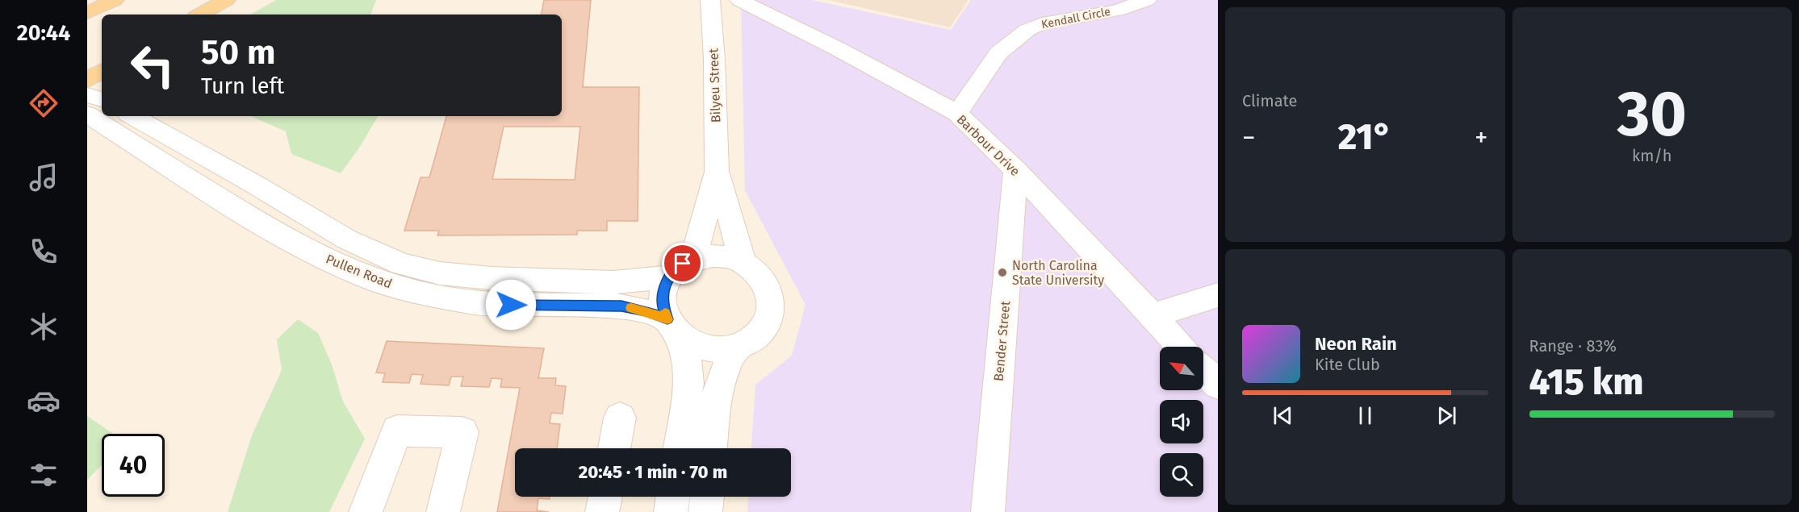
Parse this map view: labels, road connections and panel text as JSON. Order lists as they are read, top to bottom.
{
  "streets": {
    "street": [
      "Kendall Circle",
      "Bilyeu Street",
      "Barbour Drive",
      "Pullen Road",
      "Bender Street"
    ]
  },
  "crossings": [
    ["Kendall Circle", "Barbour Drive"],
    ["Bilyeu Street", "Pullen Road"],
    ["Barbour Drive", "Bender Street"]
  ],
  "places": ["North Carolina State University"],
  "north": "top left",
  "page": {
    "tabs": "20:44",
    "tile": [
      "Climate",
      ["30", "km/h"],
      ["Range · 83%", "415 km"]
    ],
    "turn": ["50 m", "Turn left"],
    "heat": ["−", "21°", "+"],
    "song": ["Neon Rain", "Kite Club"],
    "limit": "40",
    "trip": "20:45 · 1 min · 70 m"
  }
}
